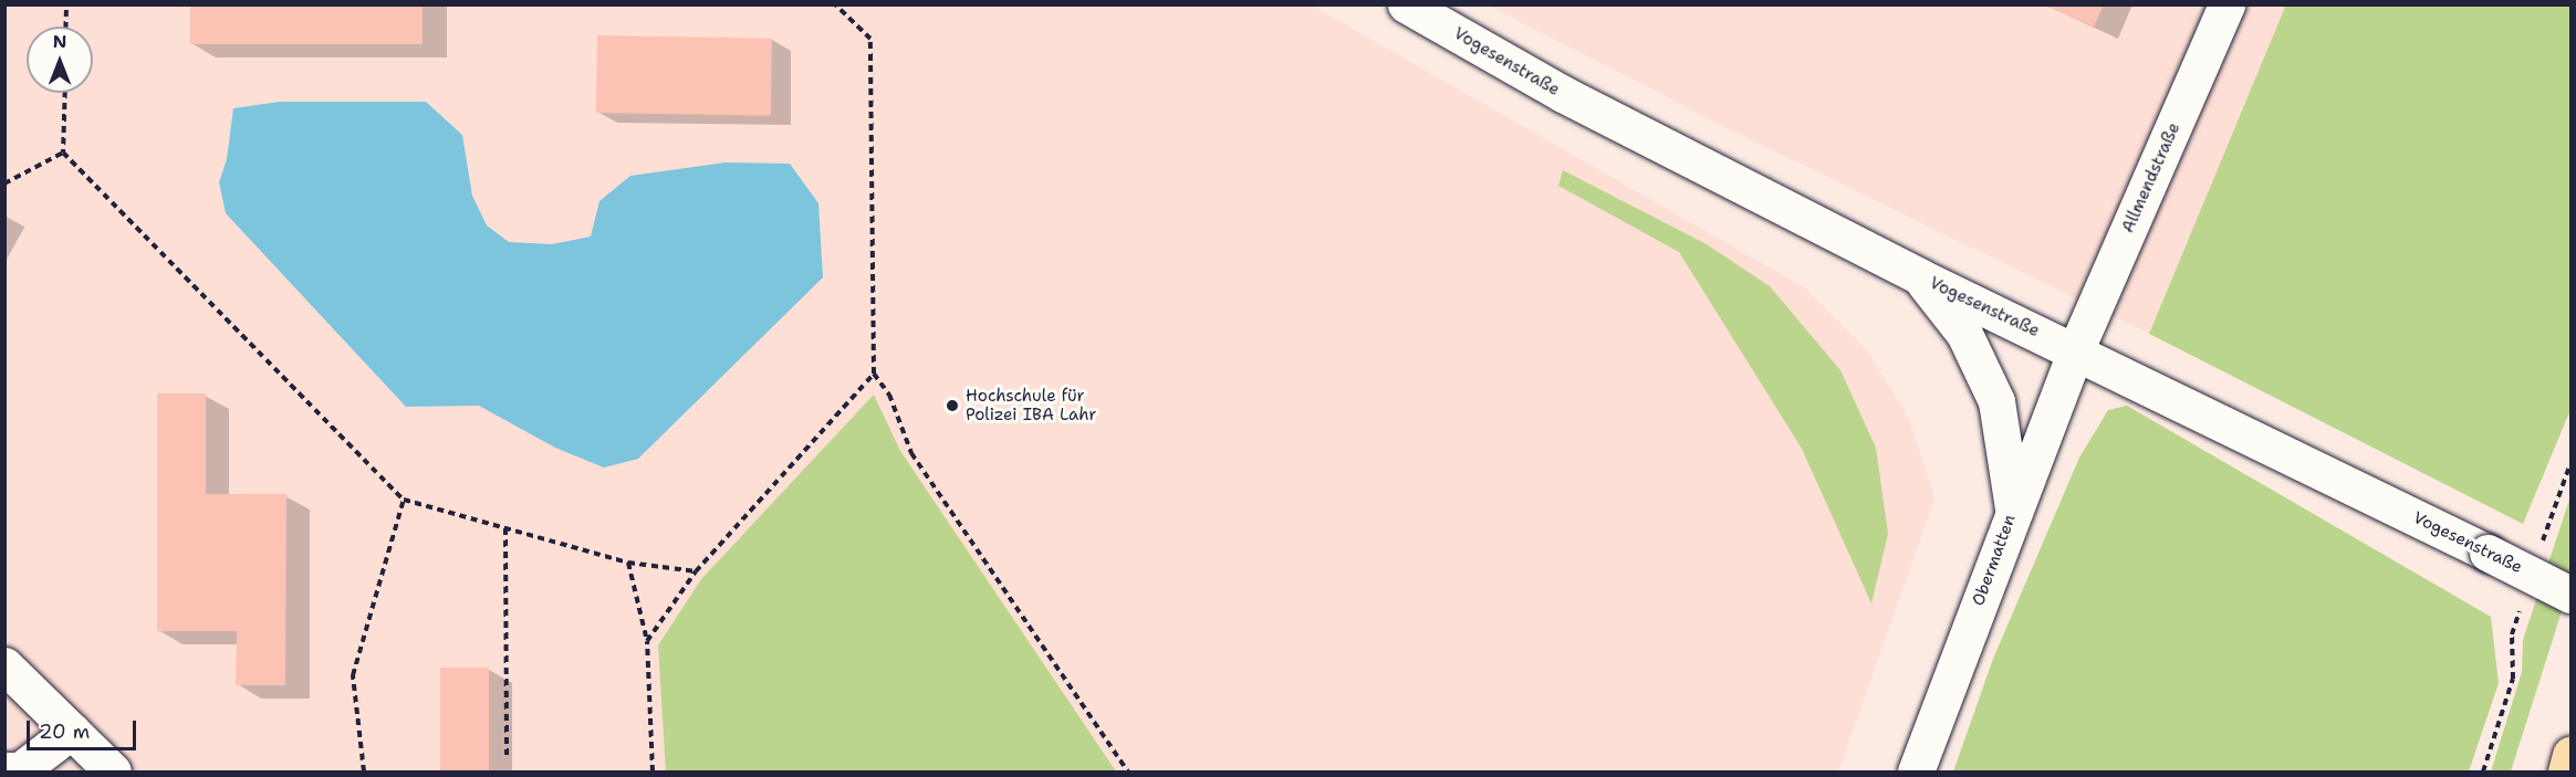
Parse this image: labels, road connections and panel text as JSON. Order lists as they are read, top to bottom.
{
  "streets": {
    "street": ["Vogesenstraße", "Allmendstraße", "Obermatten"]
  },
  "crossings": [
    ["Vogesenstraße", "Allmendstraße"],
    ["Vogesenstraße", "Obermatten"],
    ["Allmendstraße", "Obermatten"]
  ],
  "places": ["Hochschule für Polizei IBA Lahr"],
  "scale_bar": "20 m",
  "north": "top"
}
